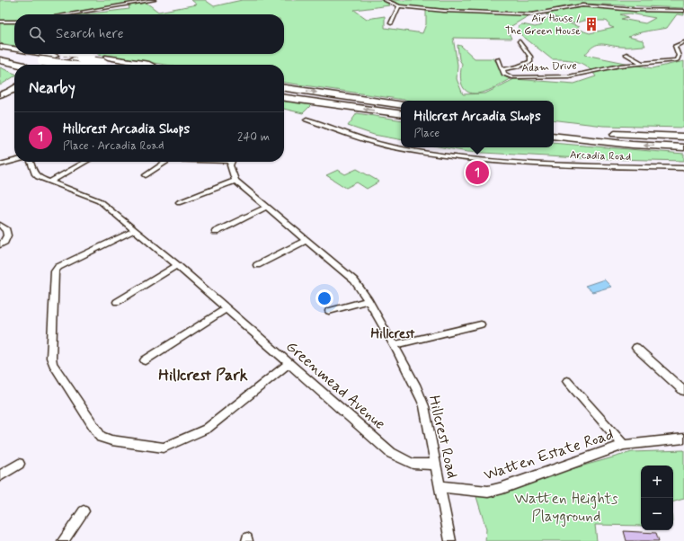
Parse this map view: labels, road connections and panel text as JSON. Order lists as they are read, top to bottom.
{
  "streets": {
    "street": [
      "Adam Drive",
      "Arcadia Road",
      "Greenmead Avenue",
      "Hillcrest Road",
      "Watten Estate Road"
    ]
  },
  "crossings": [
    ["Greenmead Avenue", "Hillcrest Road"],
    ["Hillcrest Road", "Watten Estate Road"]
  ],
  "districts": ["Hillcrest", "Hillcrest Park"],
  "parks": ["Watten Heights Playground"],
  "places": {
    "building": ["Air House / The Green House"]
  },
  "page": {
    "search": "Search here",
    "heading": "Nearby",
    "popup": ["Hillcrest Arcadia Shops", "Place"],
    "list": [
      {
        "mark": "1",
        "name": "Hillcrest Arcadia Shops",
        "note": "Place · Arcadia Road",
        "value": "240 m"
      }
    ],
    "pins": "1",
    "map_buttons": ["+", "−"]
  }
}
